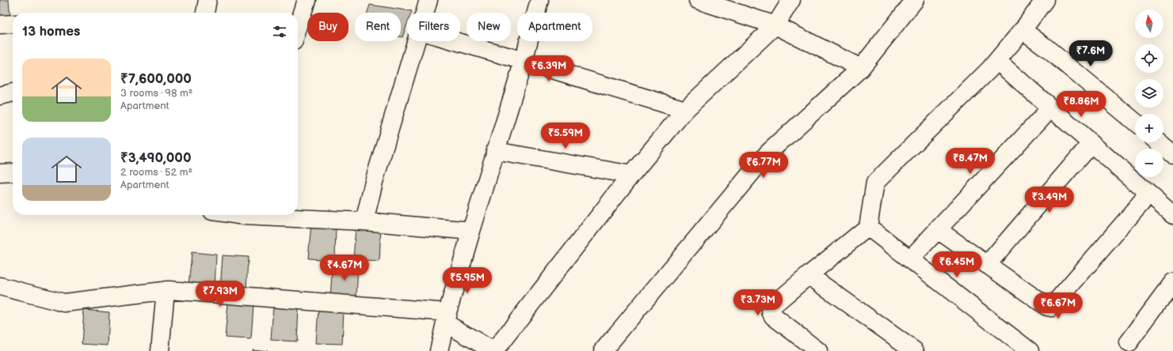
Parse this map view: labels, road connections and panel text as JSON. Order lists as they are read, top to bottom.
{
  "north": "top",
  "page": {
    "map_buttons": ["+", "−"],
    "chip": [
      "Buy",
      "Rent",
      "Filters",
      "New",
      "Apartment"
    ],
    "heading": "13 homes",
    "price": [
      "₹7.6M",
      "₹6.39M",
      "₹8.86M",
      "₹5.59M",
      "₹8.47M",
      "₹6.77M",
      "₹3.49M",
      "₹6.45M",
      "₹4.67M",
      "₹5.95M",
      "₹7.93M",
      "₹3.73M",
      "₹6.67M"
    ],
    "list": [
      {
        "name": "₹7,600,000",
        "note": "3 rooms · 98 m² · Apartment"
      },
      {
        "name": "₹3,490,000",
        "note": "2 rooms · 52 m² · Apartment"
      }
    ]
  }
}
